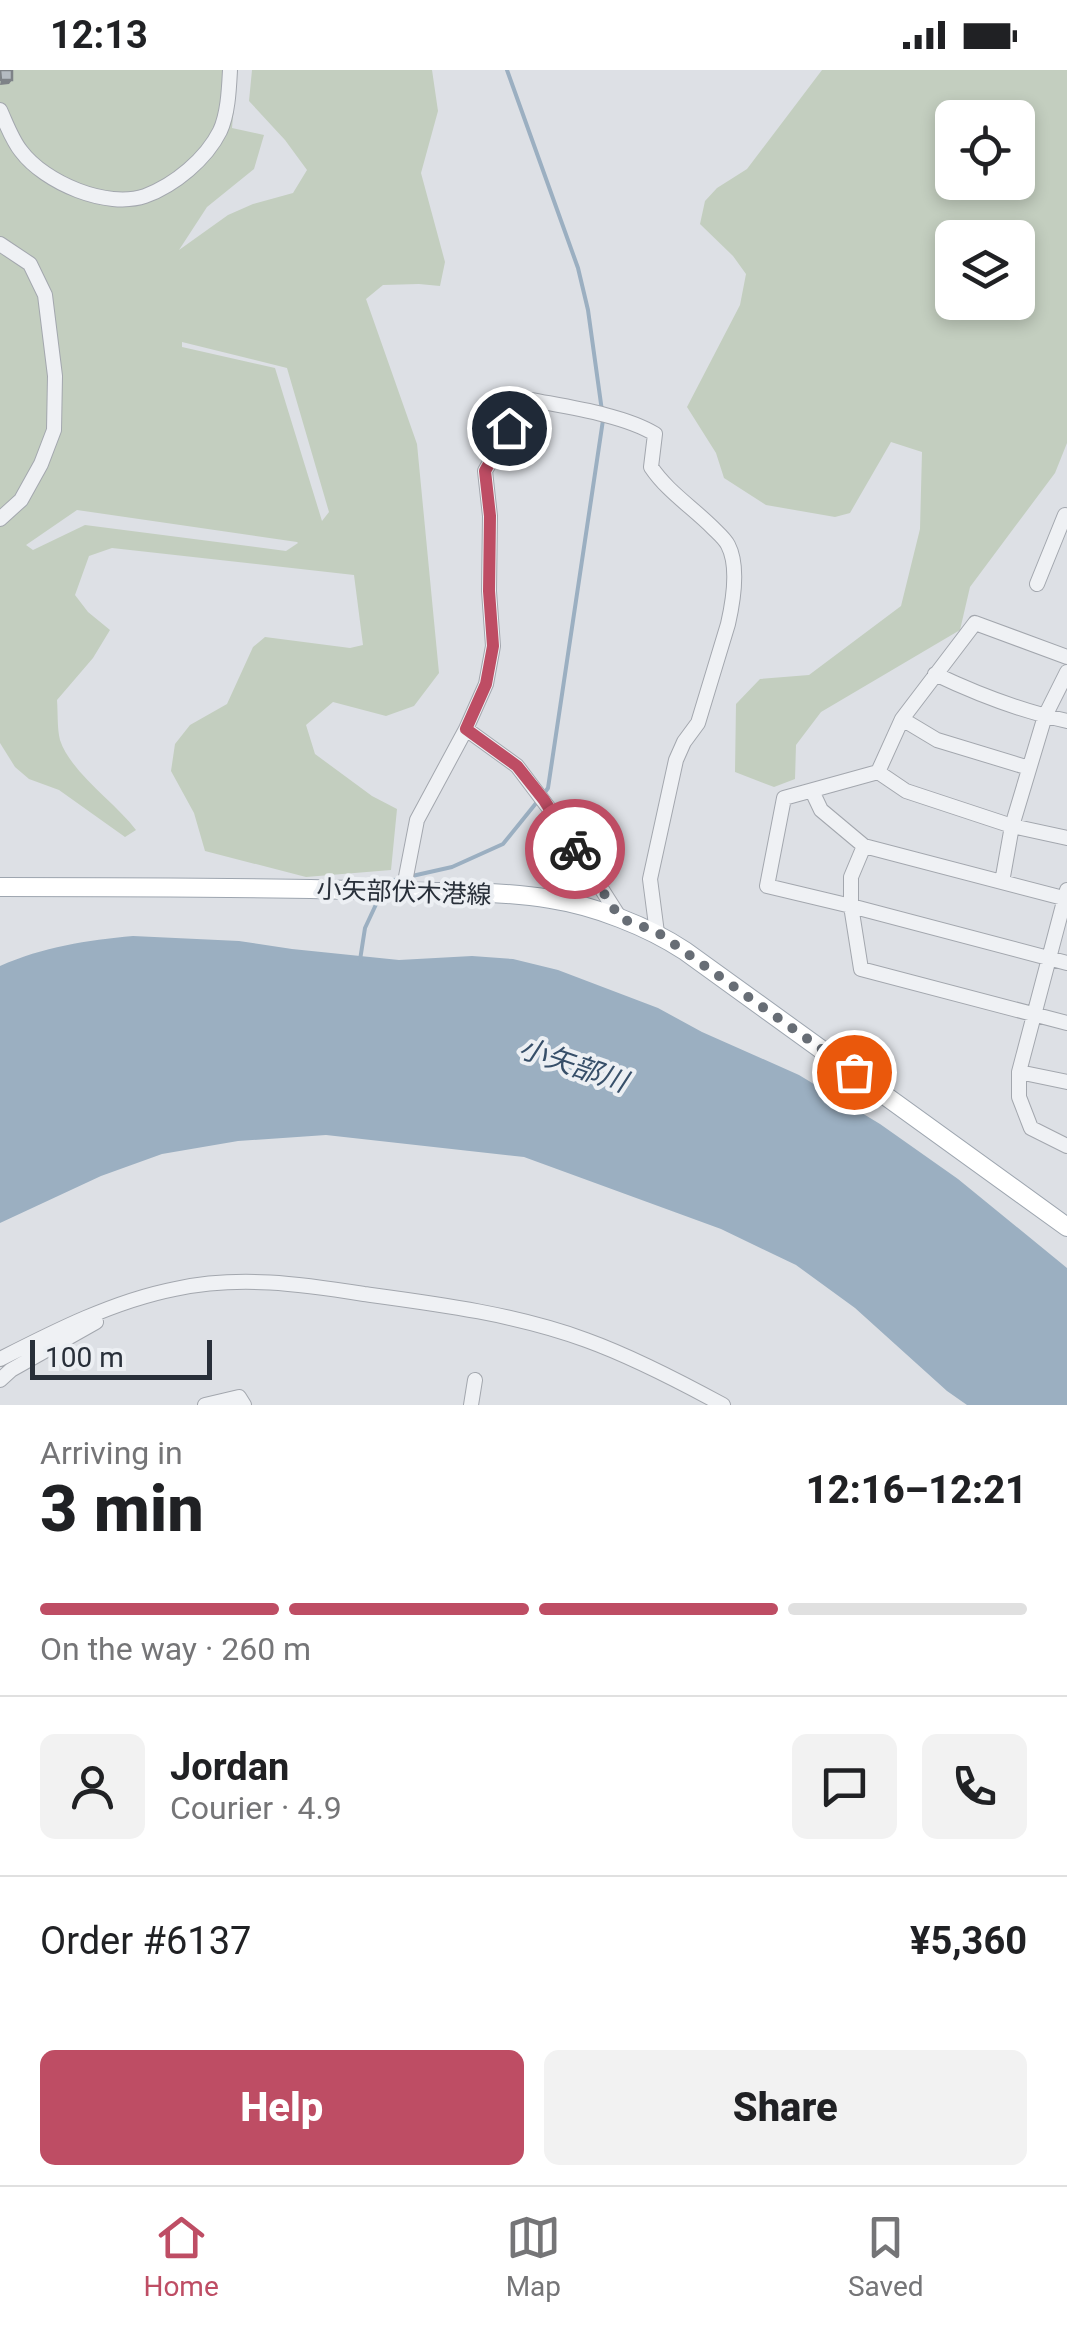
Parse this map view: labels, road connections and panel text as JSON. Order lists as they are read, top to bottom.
{
  "streets": {
    "main road": ["小矢部伏木港線"]
  },
  "water": ["小矢部川"],
  "scale_bar": "100 m",
  "page": {
    "status": "12:13",
    "scale": "100 m",
    "heading": ["3 min", "Arriving in", "12:16–12:21"],
    "panel": [
      "Jordan",
      "Courier · 4.9",
      "Order #6137",
      "¥5,360"
    ],
    "bar": "On the way · 260 m",
    "buttons": ["Help", "Share"],
    "tabs": ["Home", "Map", "Saved"]
  }
}
